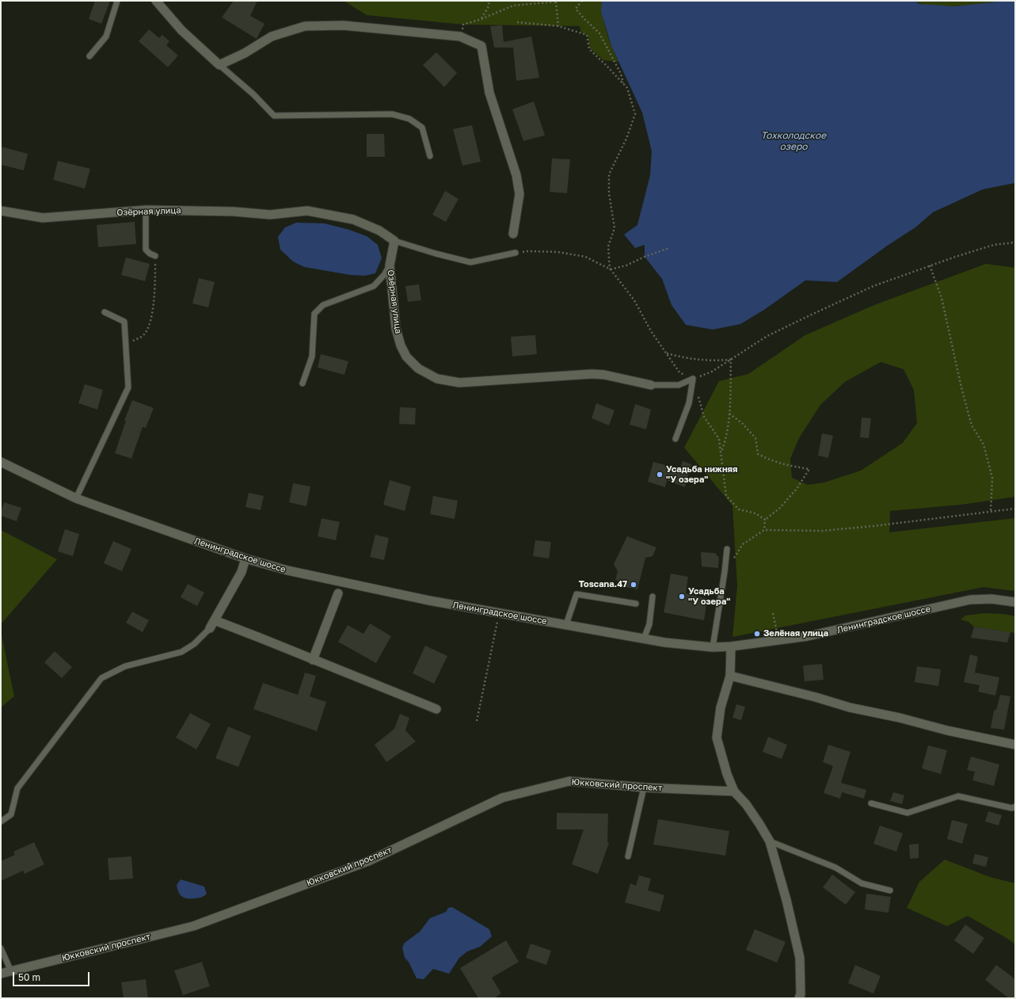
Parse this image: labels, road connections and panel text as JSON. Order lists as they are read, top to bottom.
{
  "streets": {
    "street": ["Озёрная улица", "Ленинградское шоссе", "Юкковский проспект"]
  },
  "water": ["Тохколодское озеро"],
  "places": [
    "Усадьба нижняя \"У озера\"",
    "Toscana.47",
    "Усадьба \"У озера\"",
    "Зелёная улица"
  ],
  "scale_bar": "50 m"
}
